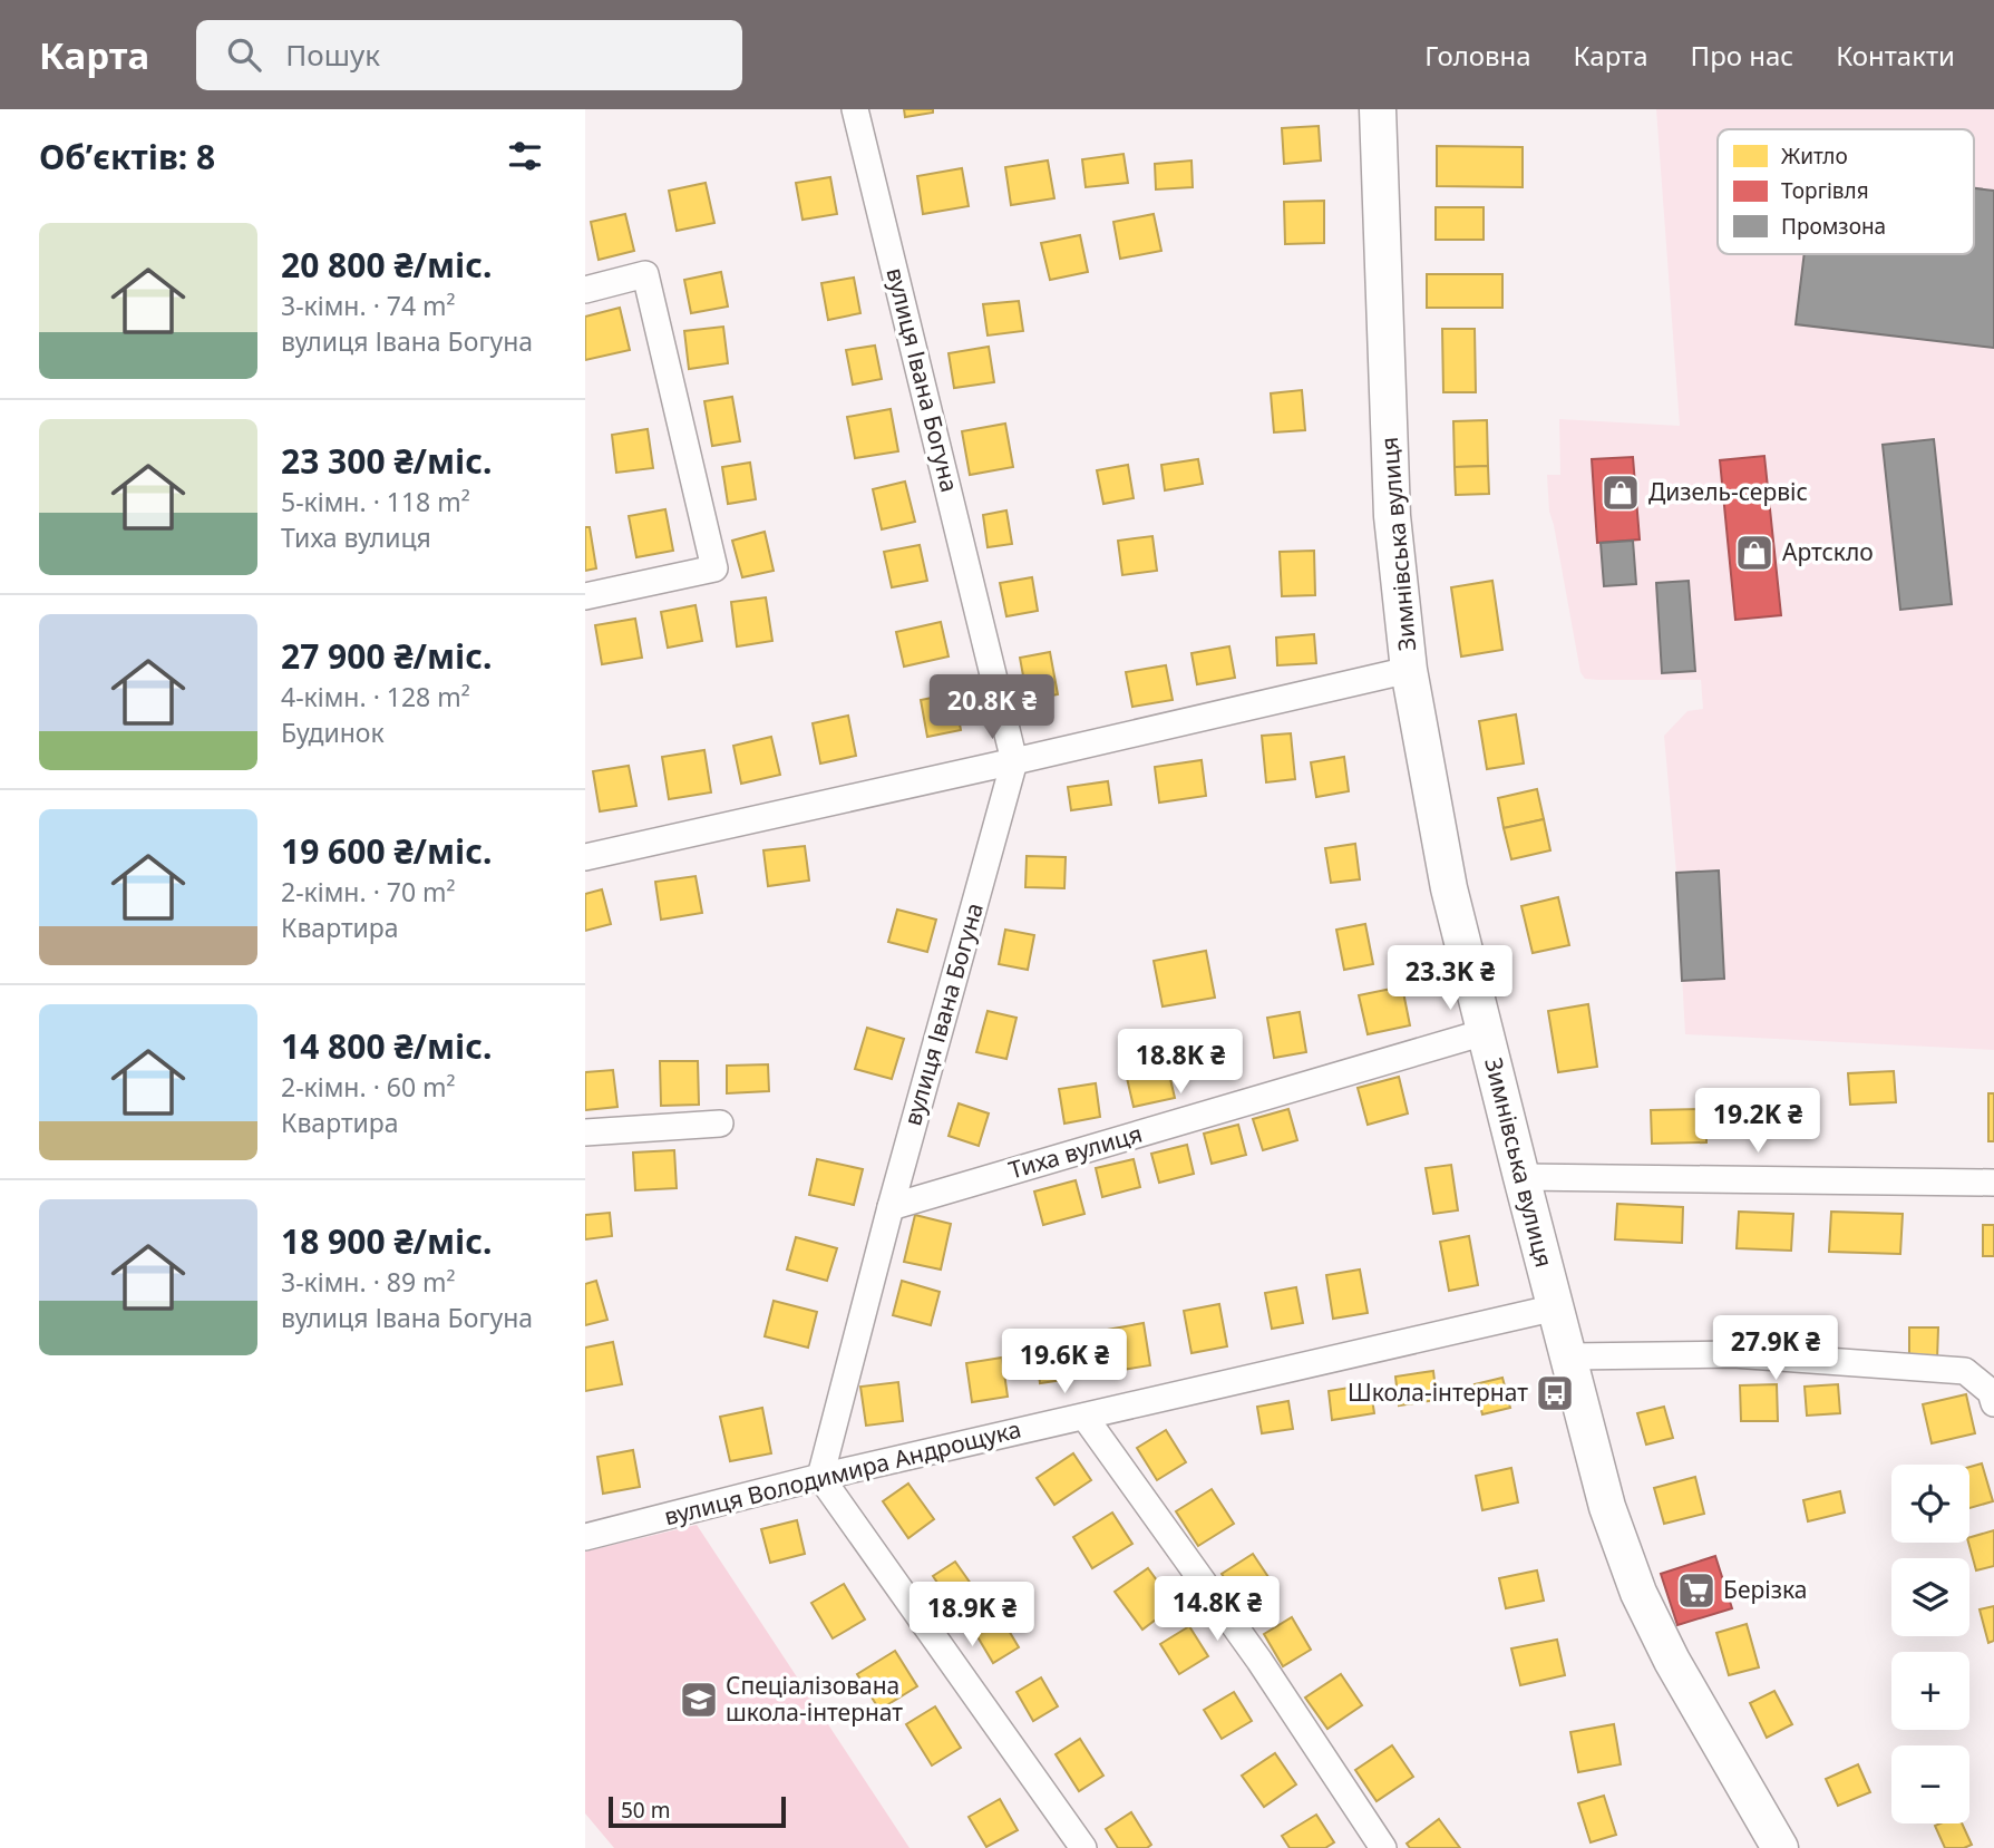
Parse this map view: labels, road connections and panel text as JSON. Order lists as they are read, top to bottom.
{
  "streets": {
    "main road": ["Зимнівська вулиця"],
    "street": ["вулиця Івана Богуна", "Тиха вулиця", "вулиця Володимира Андрощука"]
  },
  "crossings": [
    ["вулиця Івана Богуна", "Тиха вулиця"],
    ["вулиця Івана Богуна", "вулиця Володимира Андрощука"],
    ["Зимнівська вулиця", "Тиха вулиця"],
    ["Зимнівська вулиця", "вулиця Володимира Андрощука"]
  ],
  "places": {
    "shop": ["Дизель-сервіс", "Артскло"],
    "bus stop": ["Школа-інтернат"],
    "supermarket": ["Берізка"],
    "school or university": ["Спеціалізована школа-інтернат"]
  },
  "legend": ["Житло", "Торгівля", "Промзона"],
  "scale_bar": "50 m",
  "page": {
    "header": "Карта",
    "search": "Пошук",
    "nav": [
      "Головна",
      "Карта",
      "Про нас",
      "Контакти"
    ],
    "heading": "Об’єктів: 8",
    "list": [
      {
        "name": "20 800 ₴/міс.",
        "note": "3-кімн. · 74 m² · вулиця Івана Богуна"
      },
      {
        "name": "23 300 ₴/міс.",
        "note": "5-кімн. · 118 m² · Тиха вулиця"
      },
      {
        "name": "27 900 ₴/міс.",
        "note": "4-кімн. · 128 m² · Будинок"
      },
      {
        "name": "19 600 ₴/міс.",
        "note": "2-кімн. · 70 m² · Квартира"
      },
      {
        "name": "14 800 ₴/міс.",
        "note": "2-кімн. · 60 m² · Квартира"
      },
      {
        "name": "18 900 ₴/міс.",
        "note": "3-кімн. · 89 m² · вулиця Івана Богуна"
      }
    ],
    "price": [
      "20.8K ₴",
      "23.3K ₴",
      "18.8K ₴",
      "19.2K ₴",
      "27.9K ₴",
      "19.6K ₴",
      "14.8K ₴",
      "18.9K ₴"
    ],
    "map_buttons": ["+", "−"],
    "scale": "50 m"
  }
}
